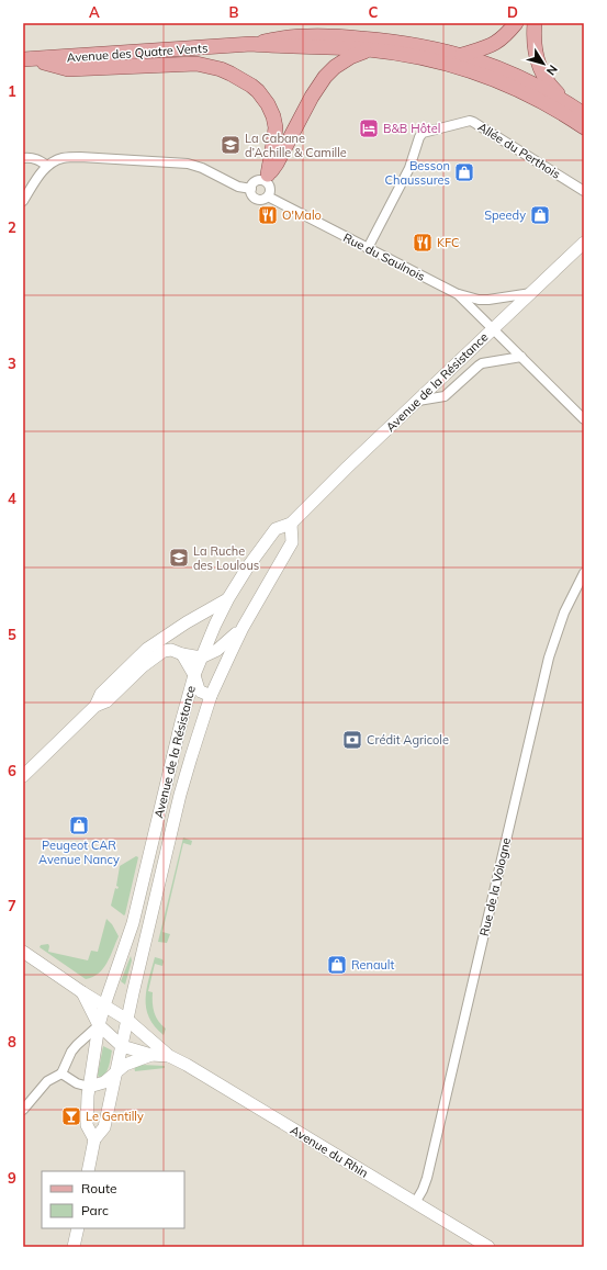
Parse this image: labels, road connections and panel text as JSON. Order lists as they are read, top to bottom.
{
  "streets": {
    "main road": ["Avenue des Quatre Vents", "Avenue de la Résistance", "Avenue du Rhin"],
    "street": ["Allée du Perthois", "Rue du Saulnois", "Rue de la Vologne"]
  },
  "crossings": [
    ["Allée du Perthois", "Rue du Saulnois"],
    ["Rue du Saulnois", "Avenue de la Résistance"],
    ["Avenue de la Résistance", "Avenue du Rhin"],
    ["Rue de la Vologne", "Avenue du Rhin"]
  ],
  "places": {
    "hotel": ["B&B Hôtel"],
    "school or university": ["La Cabane d’Achille & Camille", "La Ruche des Loulous"],
    "shop": [
      "Besson Chaussures",
      "Speedy",
      "Peugeot CAR Avenue Nancy",
      "Renault"
    ],
    "restaurant": ["O'Malo", "KFC"],
    "bank": ["Crédit Agricole"],
    "bar": ["Le Gentilly"]
  },
  "legend": ["Route", "Parc"],
  "north": "bottom right",
  "grid": {
    "columns": [
      "A",
      "B",
      "C",
      "D"
    ],
    "rows": [
      "1",
      "2",
      "3",
      "4",
      "5",
      "6",
      "7",
      "8",
      "9"
    ]
  }
}
